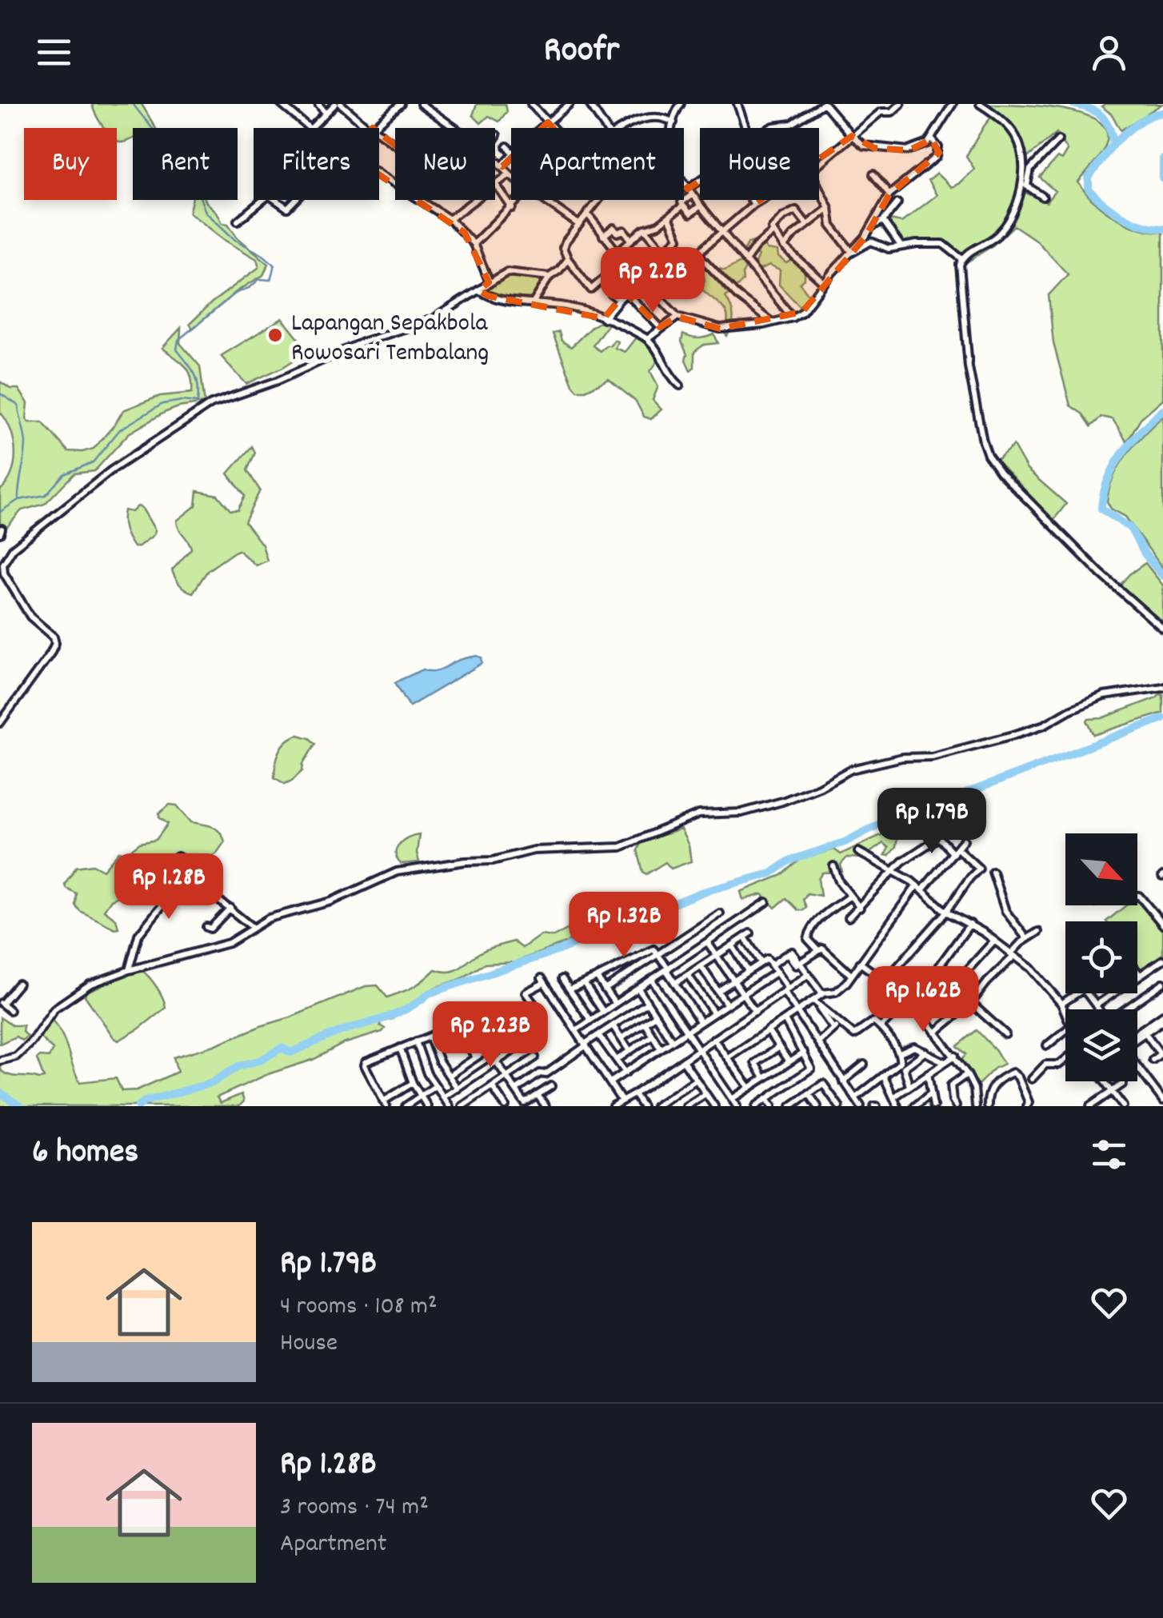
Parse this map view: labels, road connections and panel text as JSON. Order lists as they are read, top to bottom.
{
  "places": ["Lapangan Sepakbola Rowosari Tembalang"],
  "north": "bottom right",
  "page": {
    "header": "Roofr",
    "chip": [
      "Buy",
      "Rent",
      "Filters",
      "New",
      "Apartment",
      "House"
    ],
    "price": [
      "Rp 2.2B",
      "Rp 1.79B",
      "Rp 1.28B",
      "Rp 1.32B",
      "Rp 1.62B",
      "Rp 2.23B"
    ],
    "heading": "6 homes",
    "list": [
      {
        "name": "Rp 1.79B",
        "note": "4 rooms · 108 m² · House"
      },
      {
        "name": "Rp 1.28B",
        "note": "3 rooms · 74 m² · Apartment"
      }
    ]
  }
}
